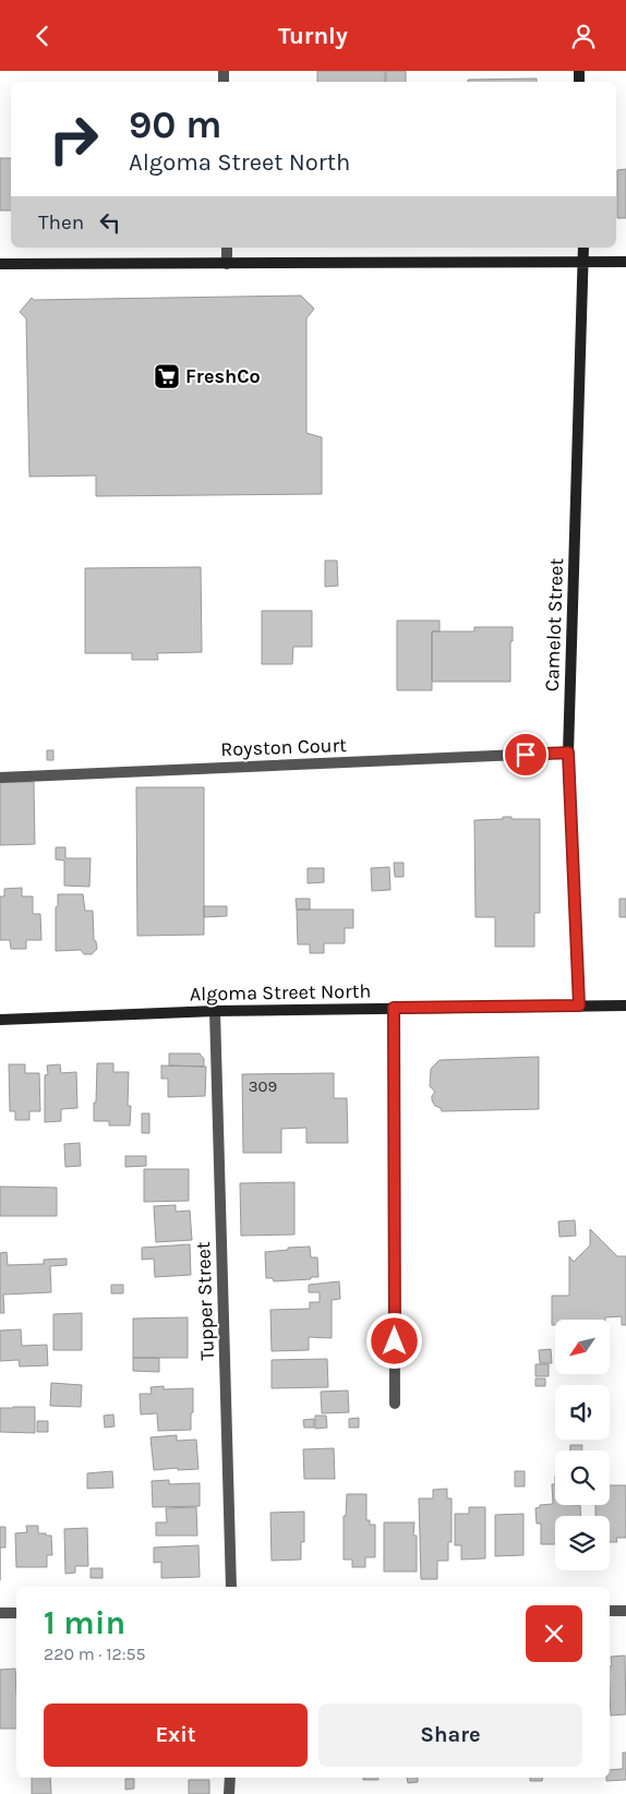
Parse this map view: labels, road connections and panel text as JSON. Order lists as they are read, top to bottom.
{
  "streets": {
    "street": [
      "Camelot Street",
      "Royston Court",
      "Algoma Street North",
      "Tupper Street"
    ]
  },
  "crossings": [
    ["Camelot Street", "Royston Court"],
    ["Camelot Street", "Algoma Street North"],
    ["Algoma Street North", "Tupper Street"]
  ],
  "places": {
    "supermarket": ["FreshCo"]
  },
  "house_numbers": ["309"],
  "north": "bottom left",
  "page": {
    "header": "Turnly",
    "turn": ["90 m", "Algoma Street North"],
    "then": "Then",
    "heading": ["1 min", "220 m · 12:55"],
    "buttons": ["Exit", "Share"]
  }
}
